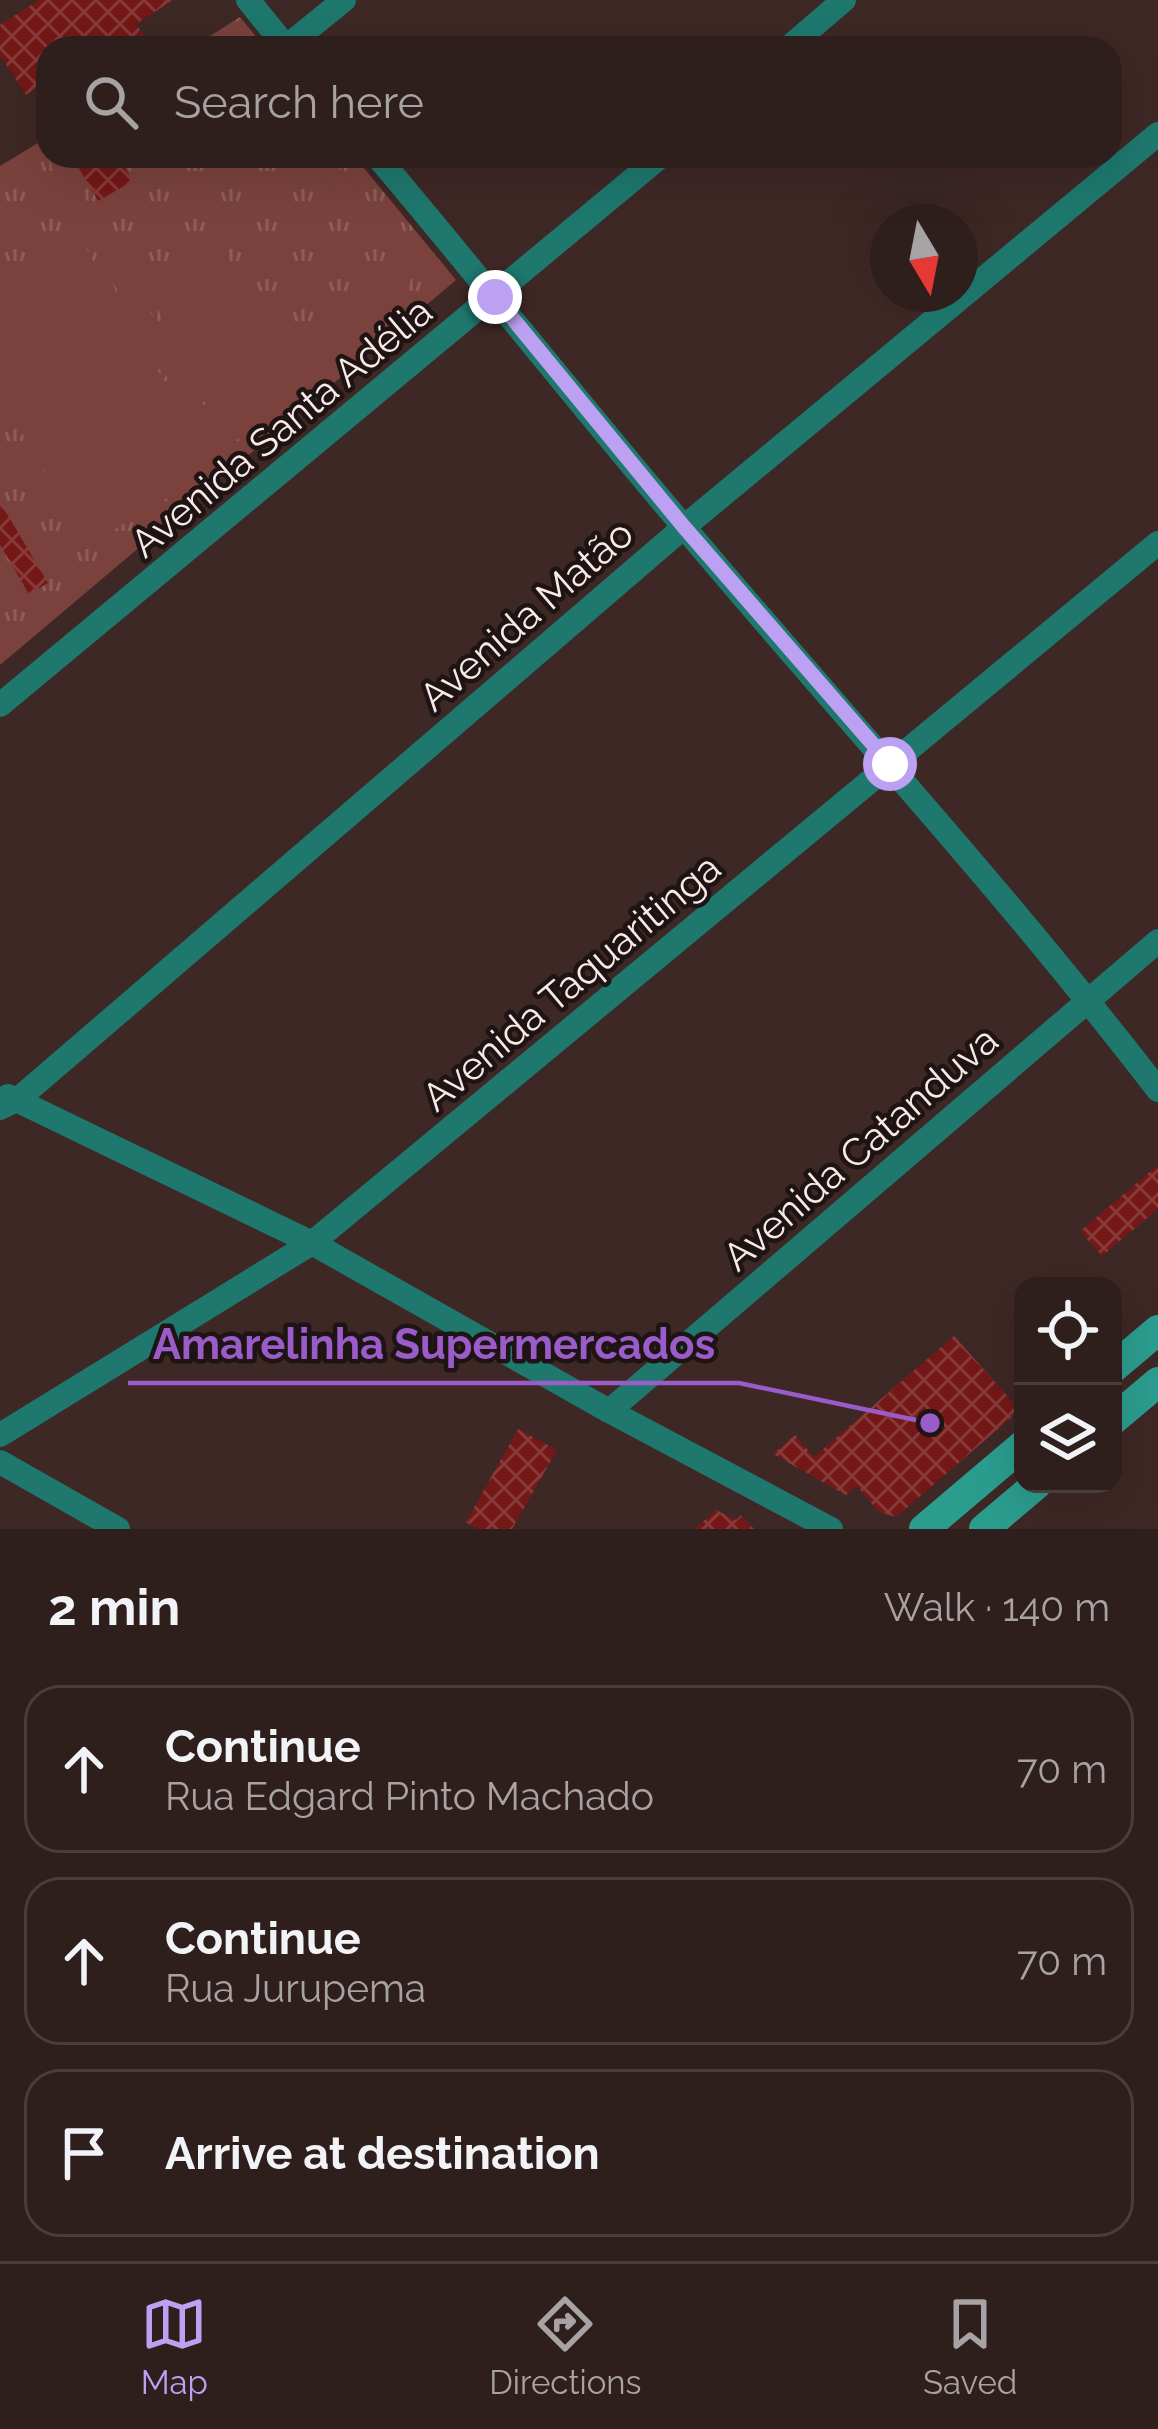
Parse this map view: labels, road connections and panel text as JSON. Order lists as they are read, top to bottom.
{
  "streets": {
    "street": [
      "Avenida Santa Adélia",
      "Avenida Matão",
      "Avenida Taquaritinga",
      "Avenida Catanduva"
    ]
  },
  "places": ["Amarelinha Supermercados"],
  "north": "bottom",
  "page": {
    "search": "Search here",
    "heading": ["2 min", "Walk · 140 m"],
    "list": [
      ["Continue", "Rua Edgard Pinto Machado", "70 m"],
      ["Continue", "Rua Jurupema", "70 m"],
      "Arrive at destination"
    ],
    "nav": ["Map", "Directions", "Saved"]
  }
}
